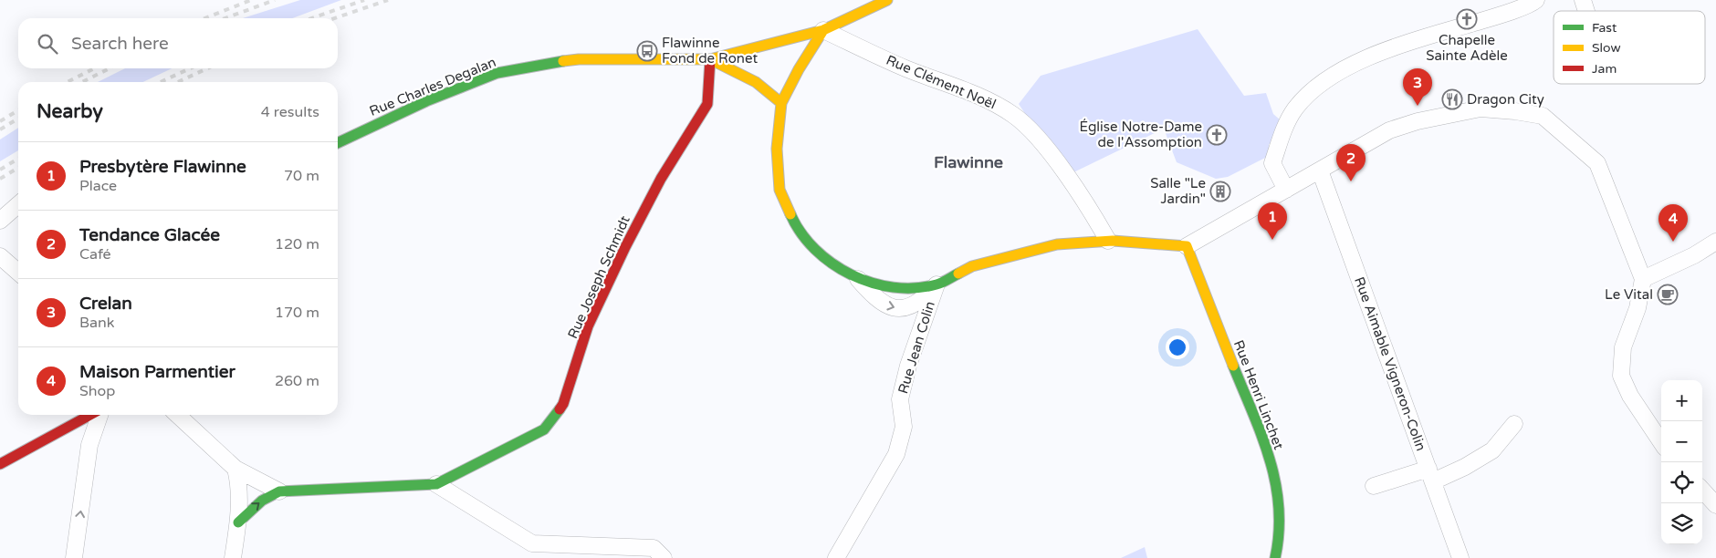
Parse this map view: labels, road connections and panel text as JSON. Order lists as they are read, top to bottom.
{
  "streets": {
    "street": [
      "Rue Clément Noël",
      "Rue Charles Degalan",
      "Rue Joseph Schmidt",
      "Rue Jean Colin",
      "Rue Aimable Vigneron-Colin",
      "Rue Henri Linchet"
    ]
  },
  "crossings": [
    ["Rue Clément Noël", "Rue Charles Degalan"],
    ["Rue Charles Degalan", "Rue Joseph Schmidt"]
  ],
  "districts": ["Flawinne"],
  "places": {
    "church": ["Chapelle Sainte Adèle", "Église Notre-Dame de l'Assomption"],
    "bus stop": ["Flawinne Fond de Ronet"],
    "restaurant": ["Dragon City"],
    "building": ["Salle \"Le Jardin\""],
    "cafe": ["Le Vital"]
  },
  "legend": ["Fast", "Slow", "Jam"],
  "page": {
    "search": "Search here",
    "pins": [
      "3",
      "2",
      "1",
      "4"
    ],
    "heading": ["Nearby", "4 results"],
    "list": [
      {
        "mark": "1",
        "name": "Presbytère Flawinne",
        "note": "Place",
        "value": "70 m"
      },
      {
        "mark": "2",
        "name": "Tendance Glacée",
        "note": "Café",
        "value": "120 m"
      },
      {
        "mark": "3",
        "name": "Crelan",
        "note": "Bank",
        "value": "170 m"
      },
      {
        "mark": "4",
        "name": "Maison Parmentier",
        "note": "Shop",
        "value": "260 m"
      }
    ],
    "map_buttons": ["+", "−"]
  }
}
